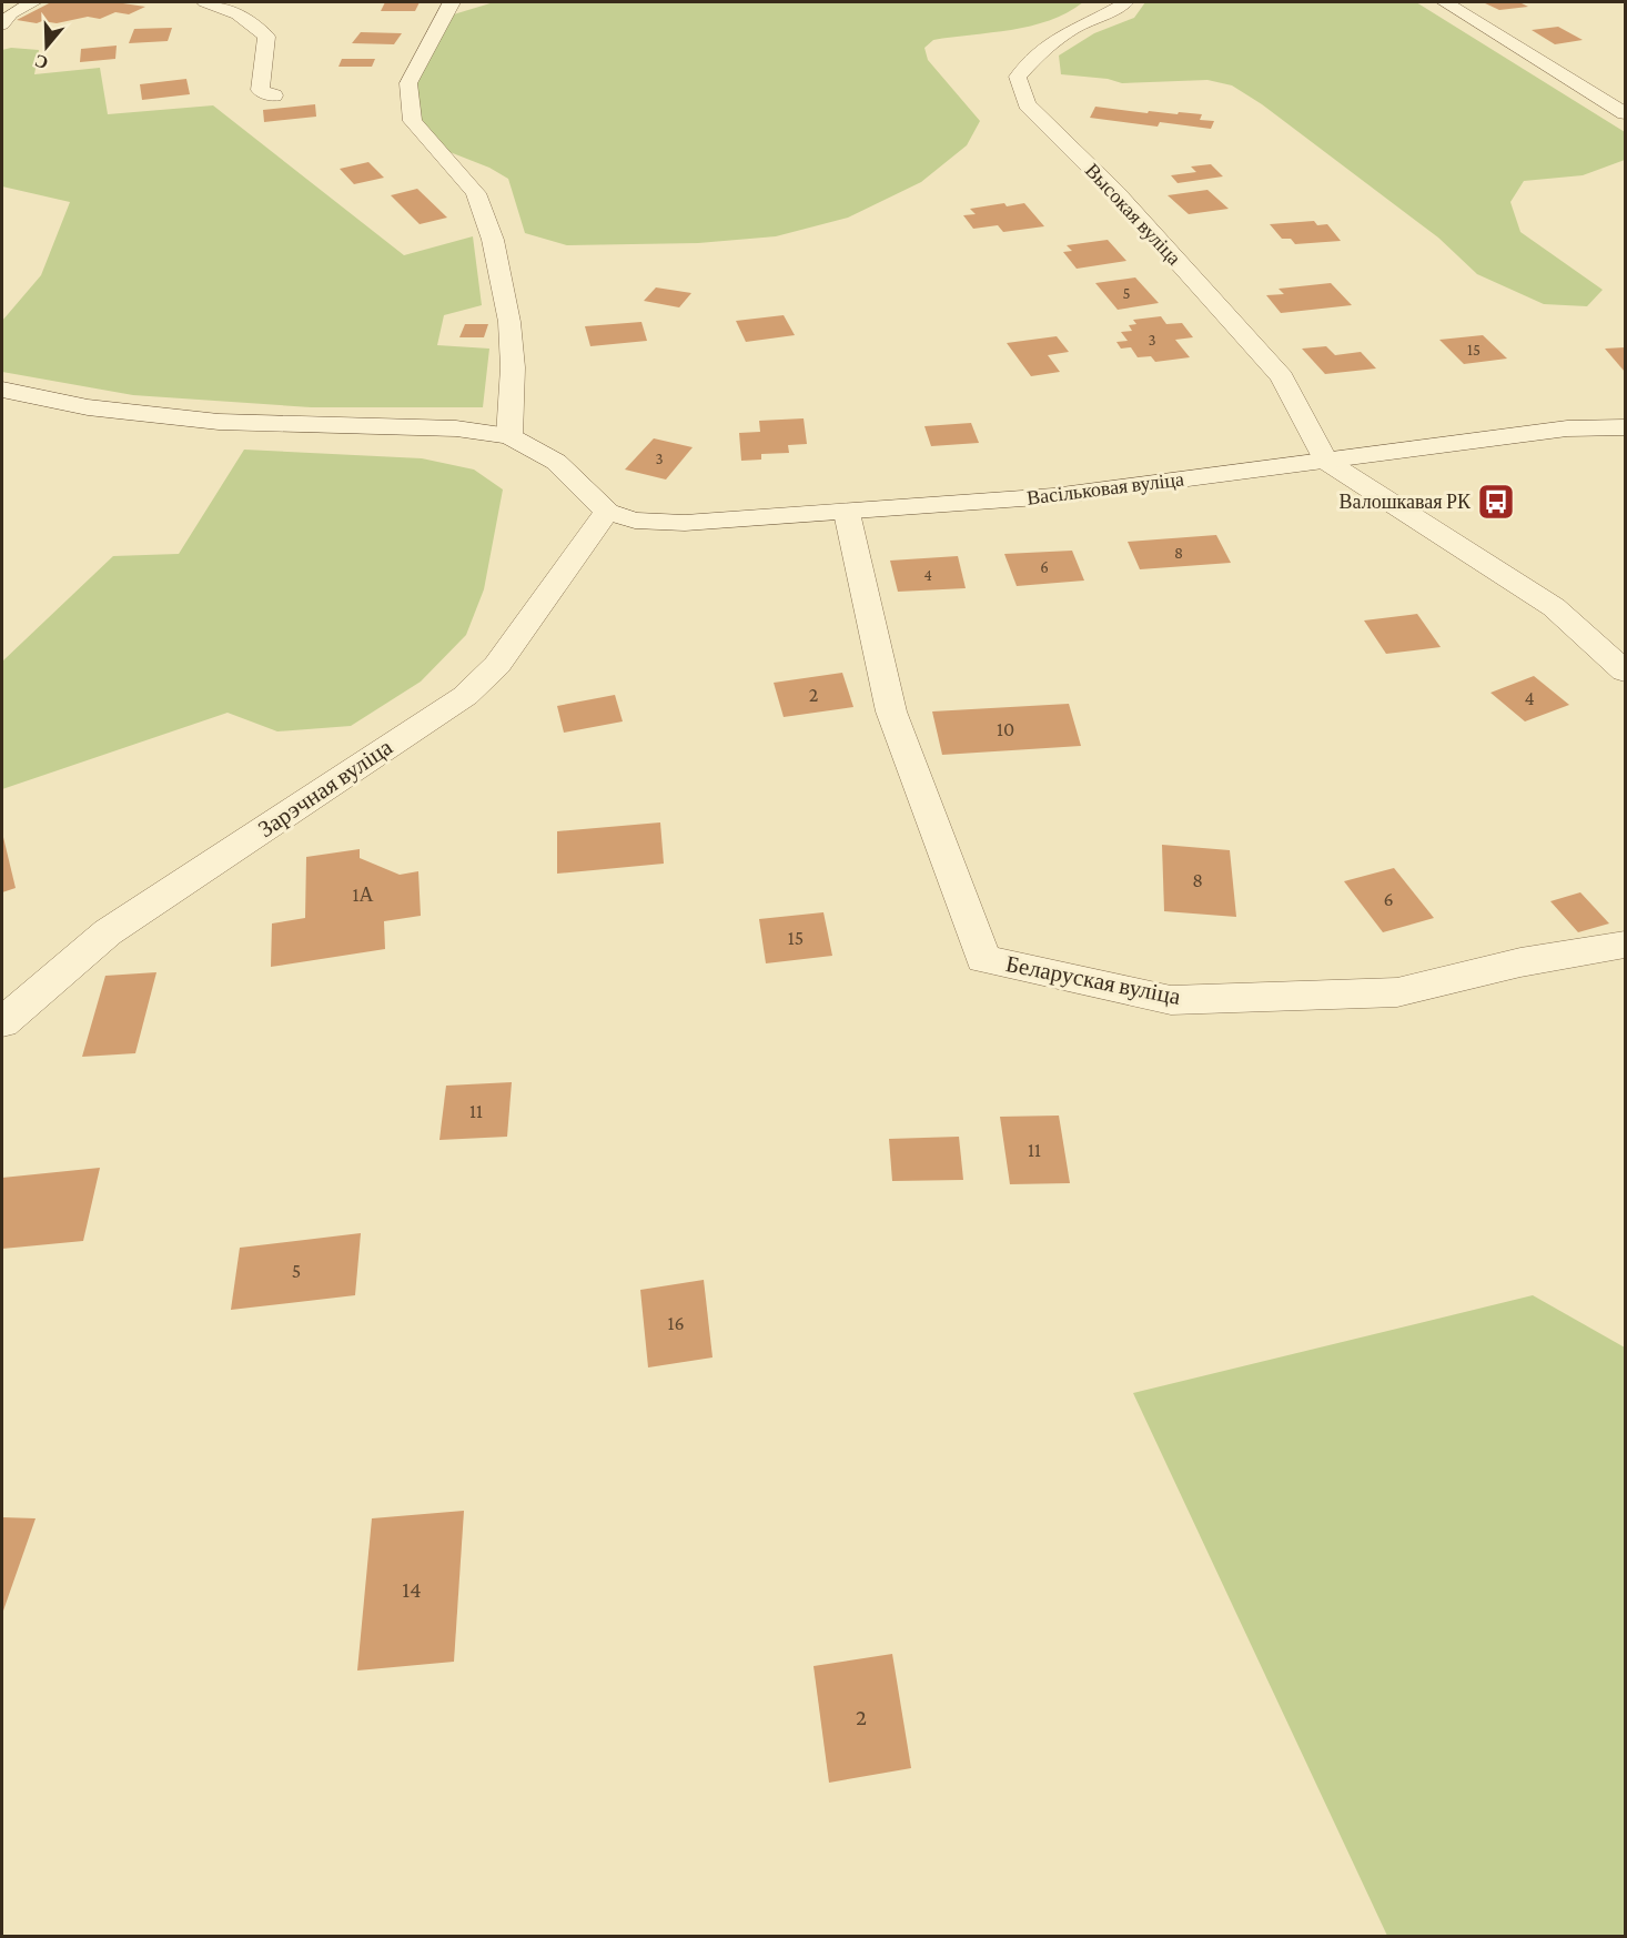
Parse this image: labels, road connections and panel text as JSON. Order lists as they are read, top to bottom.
{
  "streets": {
    "street": [
      "Высокая вуліца",
      "Васільковая вуліца",
      "Зарэчная вуліца",
      "Беларуская вуліца"
    ]
  },
  "crossings": [
    ["Высокая вуліца", "Васільковая вуліца"],
    ["Васільковая вуліца", "Зарэчная вуліца"],
    ["Васільковая вуліца", "Беларуская вуліца"]
  ],
  "places": {
    "bus stop": ["Валошкавая РК"]
  },
  "house_numbers": [
    "5",
    "3",
    "15",
    "3",
    "8",
    "6",
    "4",
    "2",
    "4",
    "10",
    "8",
    "1А",
    "6",
    "15",
    "11",
    "11",
    "5",
    "16",
    "14",
    "2"
  ],
  "north": "bottom"
}
